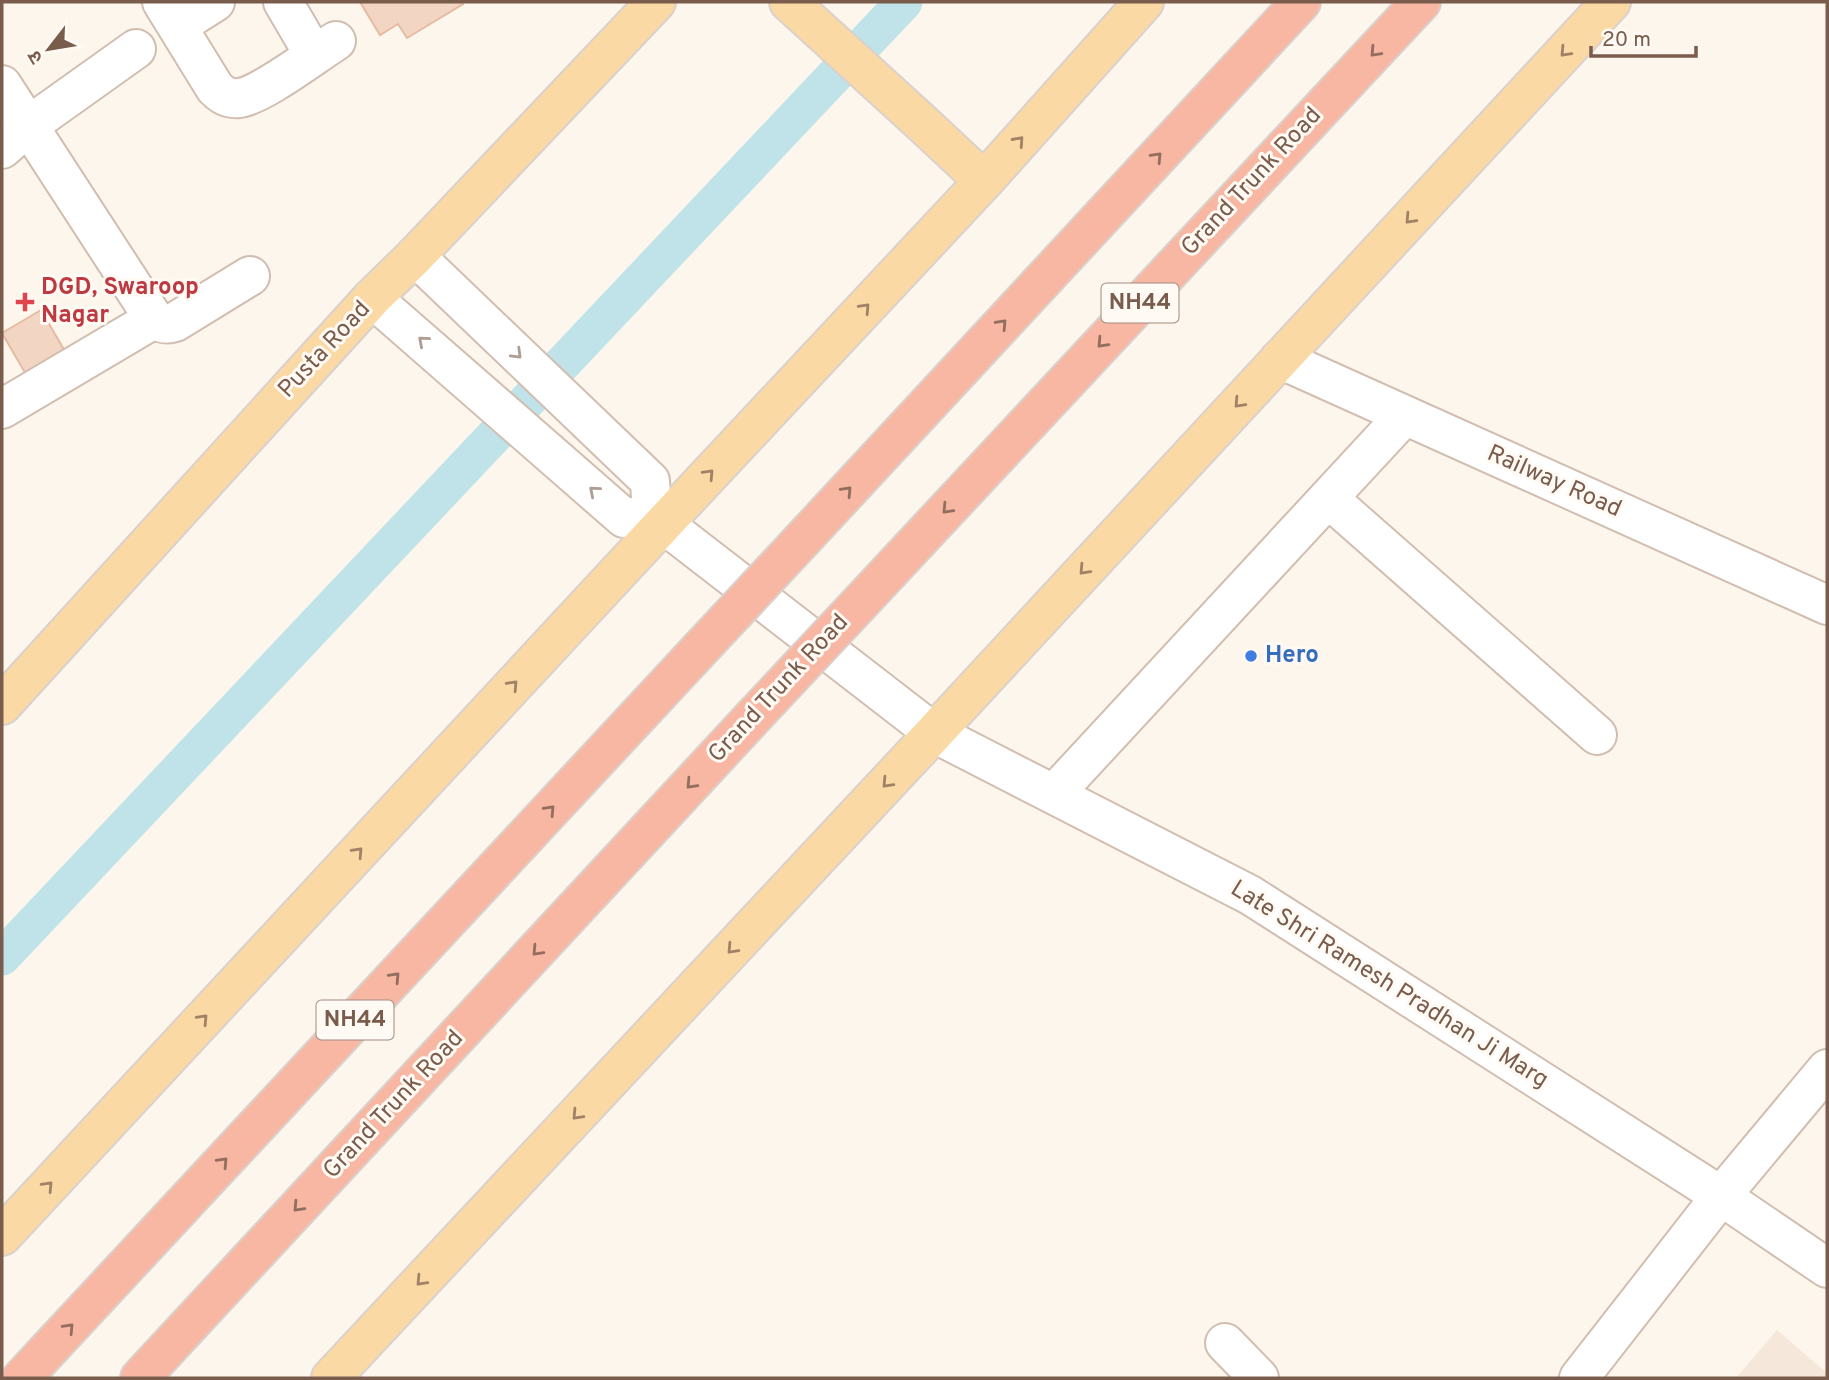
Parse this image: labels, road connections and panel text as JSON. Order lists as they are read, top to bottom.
{
  "streets": {
    "highway": ["Grand Trunk Road", "NH44"],
    "main road": ["Pusta Road"],
    "street": ["Railway Road", "Late Shri Ramesh Pradhan Ji Marg"]
  },
  "places": {
    "health": ["DGD, Swaroop Nagar"],
    "other": ["Hero"]
  },
  "scale_bar": "20 m",
  "north": "bottom left"
}
